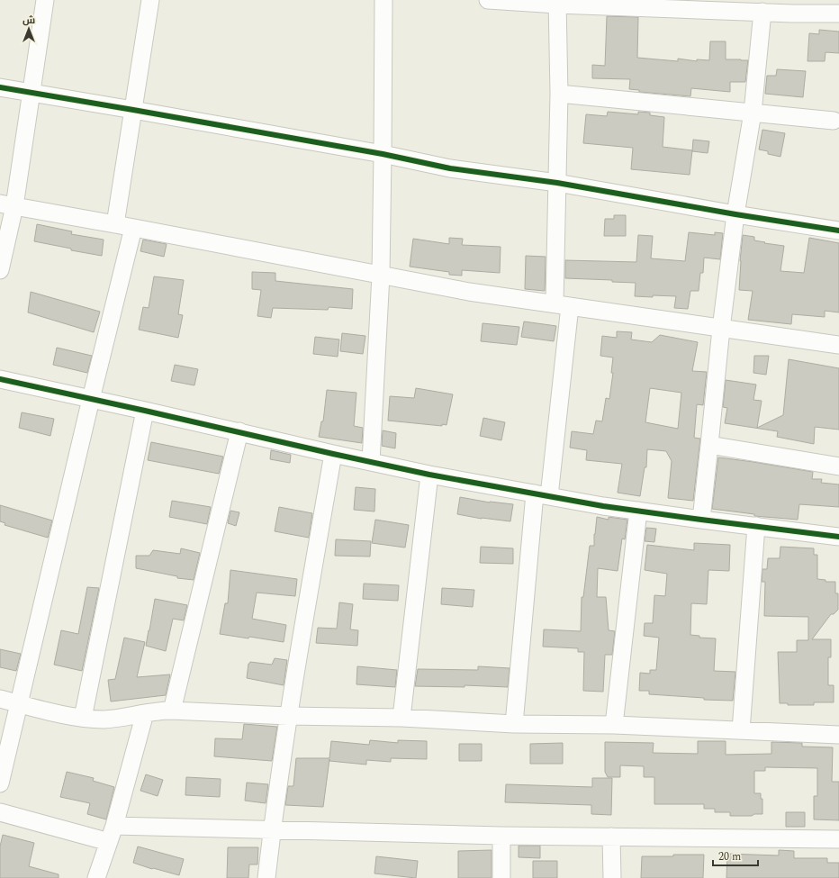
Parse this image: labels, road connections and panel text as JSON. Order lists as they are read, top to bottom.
{
  "scale_bar": "20 m",
  "north": "top"
}
